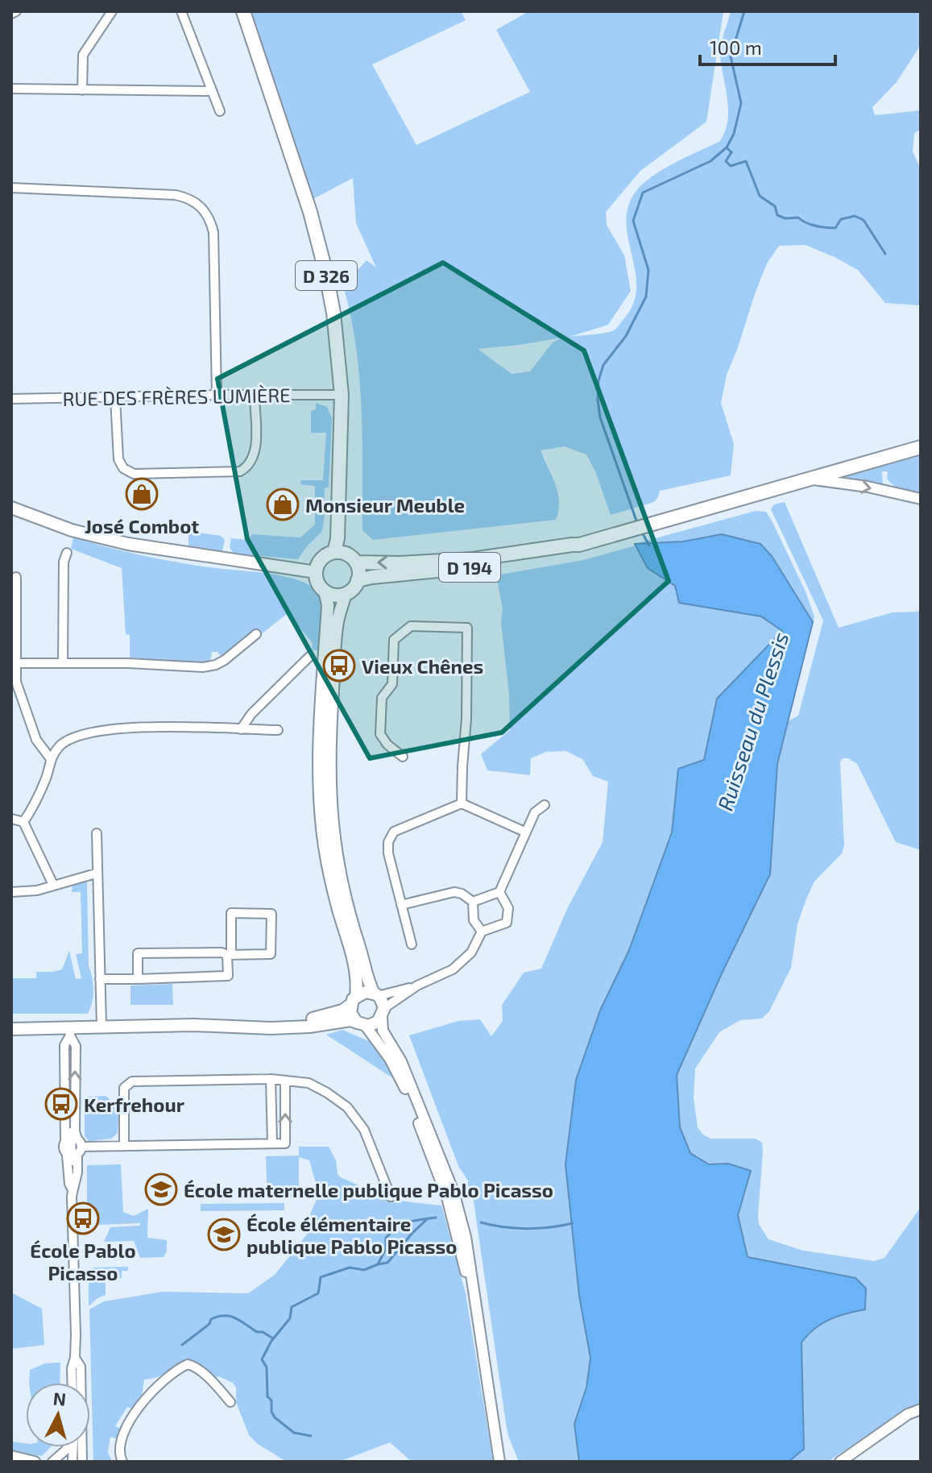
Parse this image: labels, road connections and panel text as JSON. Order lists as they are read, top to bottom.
{
  "streets": {
    "main road": ["D 326", "D 194"],
    "street": ["RUE DES FRÈRES LUMIÈRE"]
  },
  "crossings": [
    ["D 326", "RUE DES FRÈRES LUMIÈRE"],
    ["D 326", "D 194"]
  ],
  "water": ["Ruisseau du Plessis"],
  "places": {
    "shop": ["José Combot", "Monsieur Meuble"],
    "bus stop": ["Vieux Chênes", "Kerfrehour", "École Pablo Picasso"],
    "school or university": ["École maternelle publique Pablo Picasso", "École élémentaire publique Pablo Picasso"]
  },
  "scale_bar": "100 m",
  "north": "top"
}
